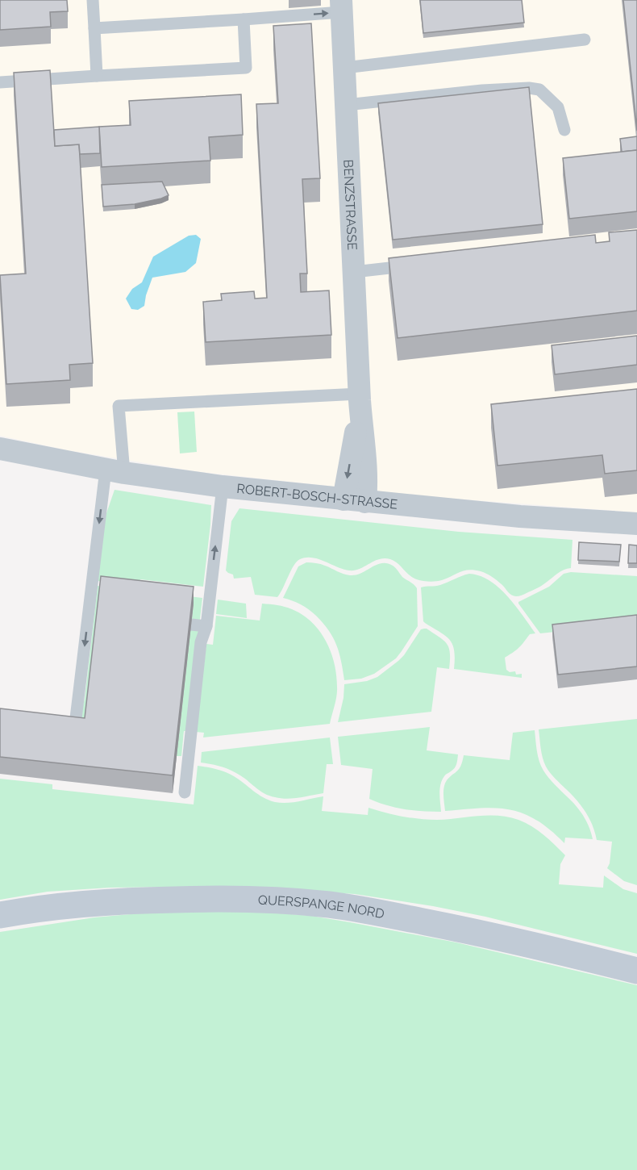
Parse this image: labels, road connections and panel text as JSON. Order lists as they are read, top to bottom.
{
  "streets": {
    "main road": ["QUERSPANGE NORD"],
    "street": ["BENZSTRASSE", "ROBERT-BOSCH-STRASSE"]
  },
  "crossings": [
    ["BENZSTRASSE", "ROBERT-BOSCH-STRASSE"]
  ]
}
